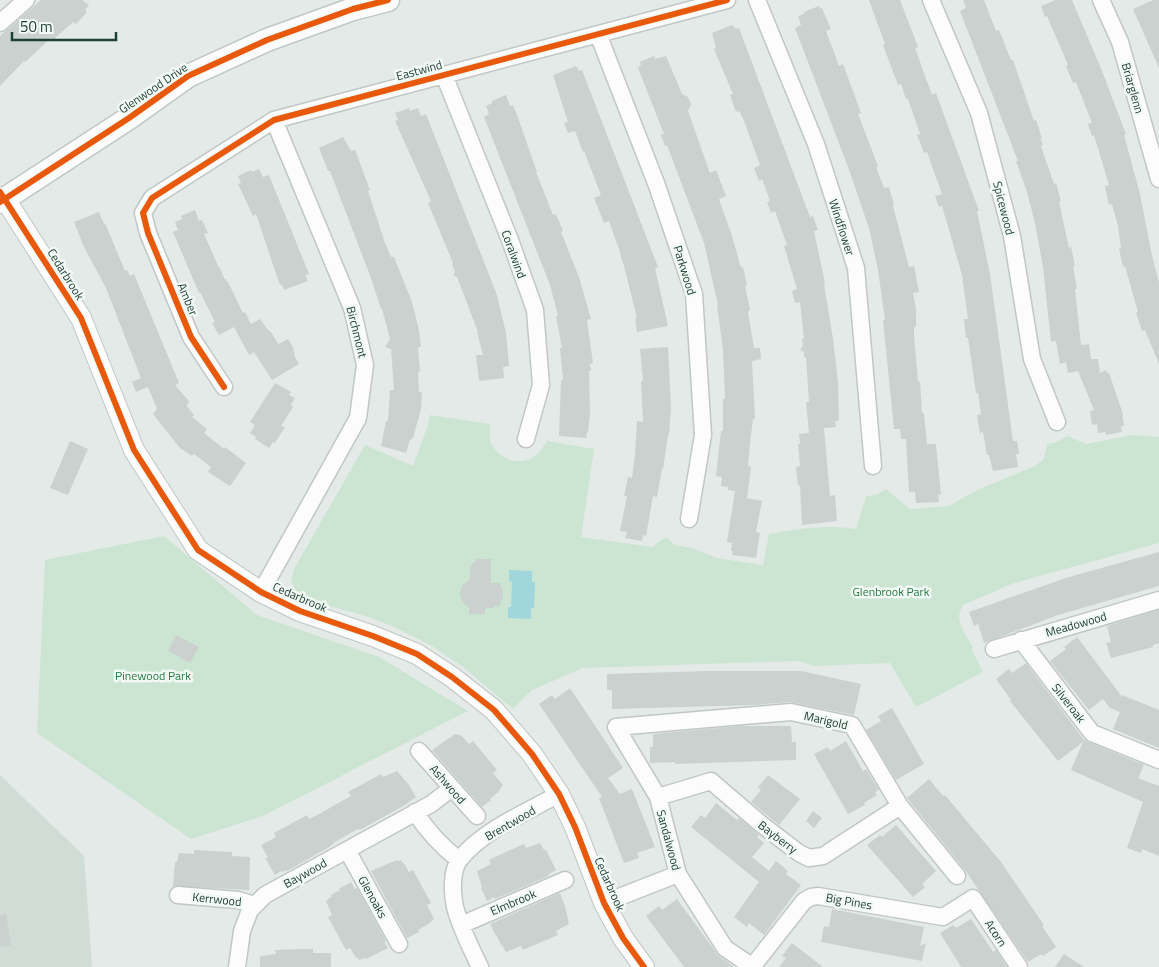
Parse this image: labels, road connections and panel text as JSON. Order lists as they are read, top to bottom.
{
  "streets": {
    "main road": ["Glenwood Drive"],
    "street": [
      "Eastwind",
      "Briarglenn",
      "Spicewood",
      "Windflower",
      "Coralwind",
      "Parkwood",
      "Cedarbrook",
      "Amber",
      "Birchmont",
      "Meadowood",
      "Silveroak",
      "Marigold",
      "Ashwood",
      "Brentwood",
      "Bayberry",
      "Sandalwood",
      "Baywood",
      "Glenoaks",
      "Kerrwood",
      "Big Pines",
      "Elmbrook",
      "Acorn"
    ]
  },
  "crossings": [
    ["Eastwind", "Coralwind"],
    ["Eastwind", "Parkwood"],
    ["Eastwind", "Amber"],
    ["Eastwind", "Birchmont"],
    ["Glenwood Drive", "Cedarbrook"],
    ["Cedarbrook", "Birchmont"],
    ["Cedarbrook", "Brentwood"],
    ["Meadowood", "Silveroak"],
    ["Marigold", "Bayberry"],
    ["Marigold", "Sandalwood"],
    ["Ashwood", "Baywood"],
    ["Bayberry", "Sandalwood"],
    ["Sandalwood", "Big Pines"],
    ["Baywood", "Glenoaks"],
    ["Baywood", "Kerrwood"],
    ["Big Pines", "Acorn"]
  ],
  "parks": ["Glenbrook Park", "Pinewood Park"],
  "scale_bar": "50 m"
}
